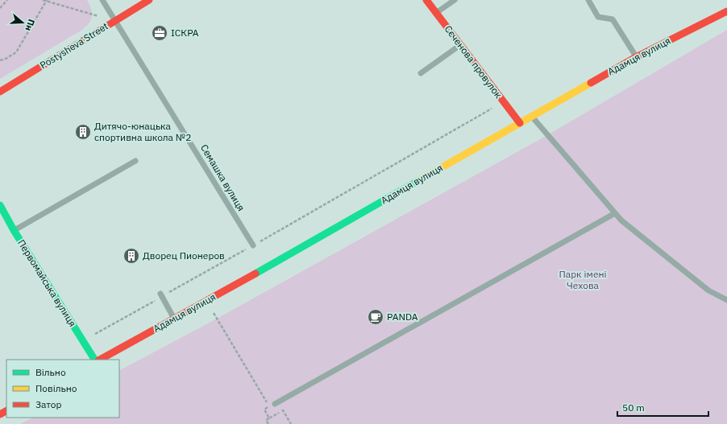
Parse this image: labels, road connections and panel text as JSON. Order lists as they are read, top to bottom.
{
  "streets": {
    "street": [
      "Postysheva Street",
      "Адамця вулиця",
      "Сєченова провулок",
      "Первомайська вулиця"
    ],
    "lane": ["Семашка вулиця"]
  },
  "crossings": [
    ["Postysheva Street", "Семашка вулиця"],
    ["Адамця вулиця", "Сєченова провулок"]
  ],
  "parks": ["Парк імені Чехова"],
  "places": {
    "office": ["ІСКРА"],
    "building": ["Дитячо-юнацька спортивна школа №2", "Дворец Пионеров"],
    "cafe": ["PANDA"]
  },
  "legend": ["Вільно", "Повільно", "Затор"],
  "scale_bar": "50 m",
  "north": "right"
}
